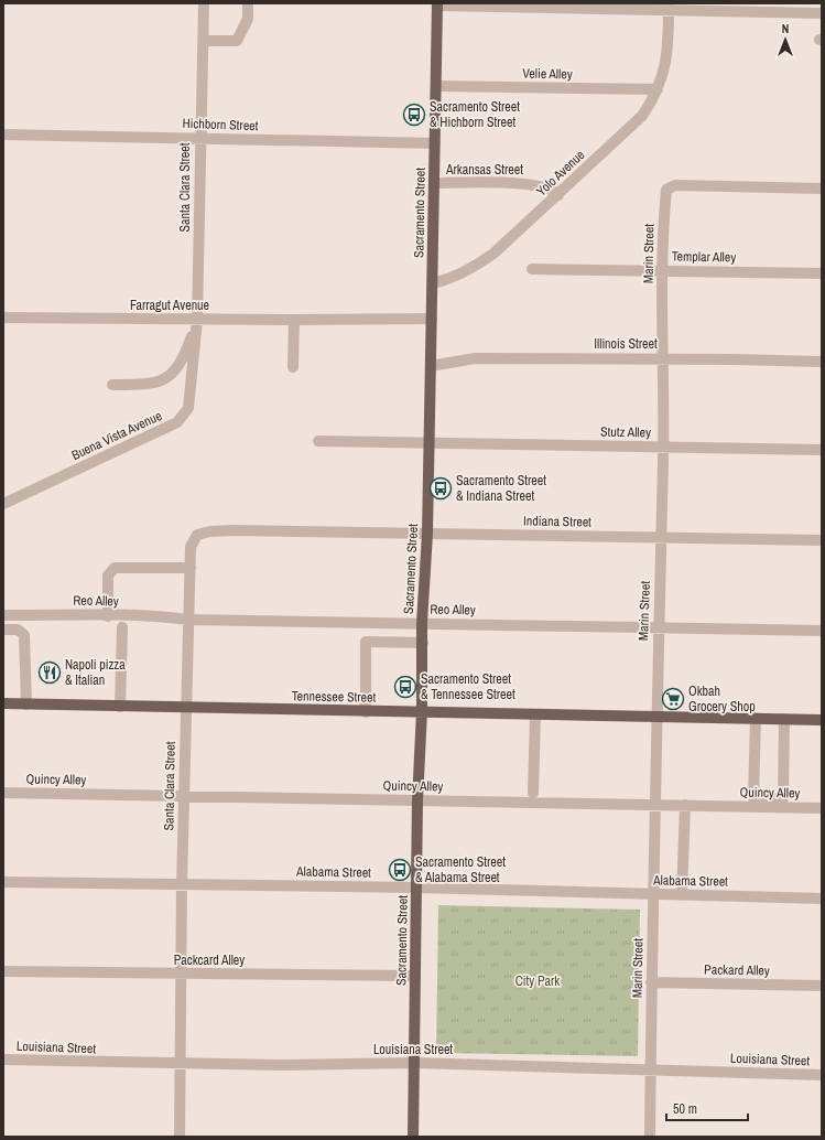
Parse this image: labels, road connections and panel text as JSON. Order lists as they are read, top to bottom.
{
  "streets": {
    "main road": ["Sacramento Street", "Tennessee Street"],
    "street": [
      "Velie Alley",
      "Hichborn Street",
      "Arkansas Street",
      "Yolo Avenue",
      "Santa Clara Street",
      "Marin Street",
      "Templar Alley",
      "Farragut Avenue",
      "Illinois Street",
      "Stutz Alley",
      "Buena Vista Avenue",
      "Indiana Street",
      "Reo Alley",
      "Quincy Alley",
      "Alabama Street",
      "Packcard Alley",
      "Packard Alley",
      "Louisiana Street"
    ]
  },
  "crossings": [
    ["Velie Alley", "Yolo Avenue"],
    ["Velie Alley", "Sacramento Street"],
    ["Hichborn Street", "Santa Clara Street"],
    ["Hichborn Street", "Sacramento Street"],
    ["Arkansas Street", "Yolo Avenue"],
    ["Arkansas Street", "Sacramento Street"],
    ["Yolo Avenue", "Sacramento Street"],
    ["Santa Clara Street", "Farragut Avenue"],
    ["Santa Clara Street", "Buena Vista Avenue"],
    ["Santa Clara Street", "Indiana Street"],
    ["Santa Clara Street", "Reo Alley"],
    ["Santa Clara Street", "Tennessee Street"],
    ["Santa Clara Street", "Quincy Alley"],
    ["Santa Clara Street", "Alabama Street"],
    ["Santa Clara Street", "Packcard Alley"],
    ["Santa Clara Street", "Louisiana Street"],
    ["Sacramento Street", "Farragut Avenue"],
    ["Sacramento Street", "Illinois Street"],
    ["Sacramento Street", "Stutz Alley"],
    ["Sacramento Street", "Indiana Street"],
    ["Sacramento Street", "Reo Alley"],
    ["Sacramento Street", "Tennessee Street"],
    ["Sacramento Street", "Quincy Alley"],
    ["Sacramento Street", "Alabama Street"],
    ["Sacramento Street", "Packcard Alley"],
    ["Sacramento Street", "Louisiana Street"],
    ["Marin Street", "Templar Alley"],
    ["Marin Street", "Illinois Street"],
    ["Marin Street", "Stutz Alley"],
    ["Marin Street", "Indiana Street"],
    ["Marin Street", "Reo Alley"],
    ["Marin Street", "Tennessee Street"],
    ["Marin Street", "Quincy Alley"],
    ["Marin Street", "Alabama Street"],
    ["Marin Street", "Packard Alley"],
    ["Marin Street", "Louisiana Street"],
    ["Farragut Avenue", "Buena Vista Avenue"]
  ],
  "parks": ["City Park"],
  "places": {
    "bus stop": [
      "Sacramento Street & Hichborn Street",
      "Sacramento Street & Indiana Street",
      "Sacramento Street & Tennessee Street",
      "Sacramento Street & Alabama Street"
    ],
    "restaurant": ["Napoli pizza & Italian"],
    "supermarket": ["Okbah Grocery Shop"]
  },
  "scale_bar": "50 m",
  "north": "top"
}
